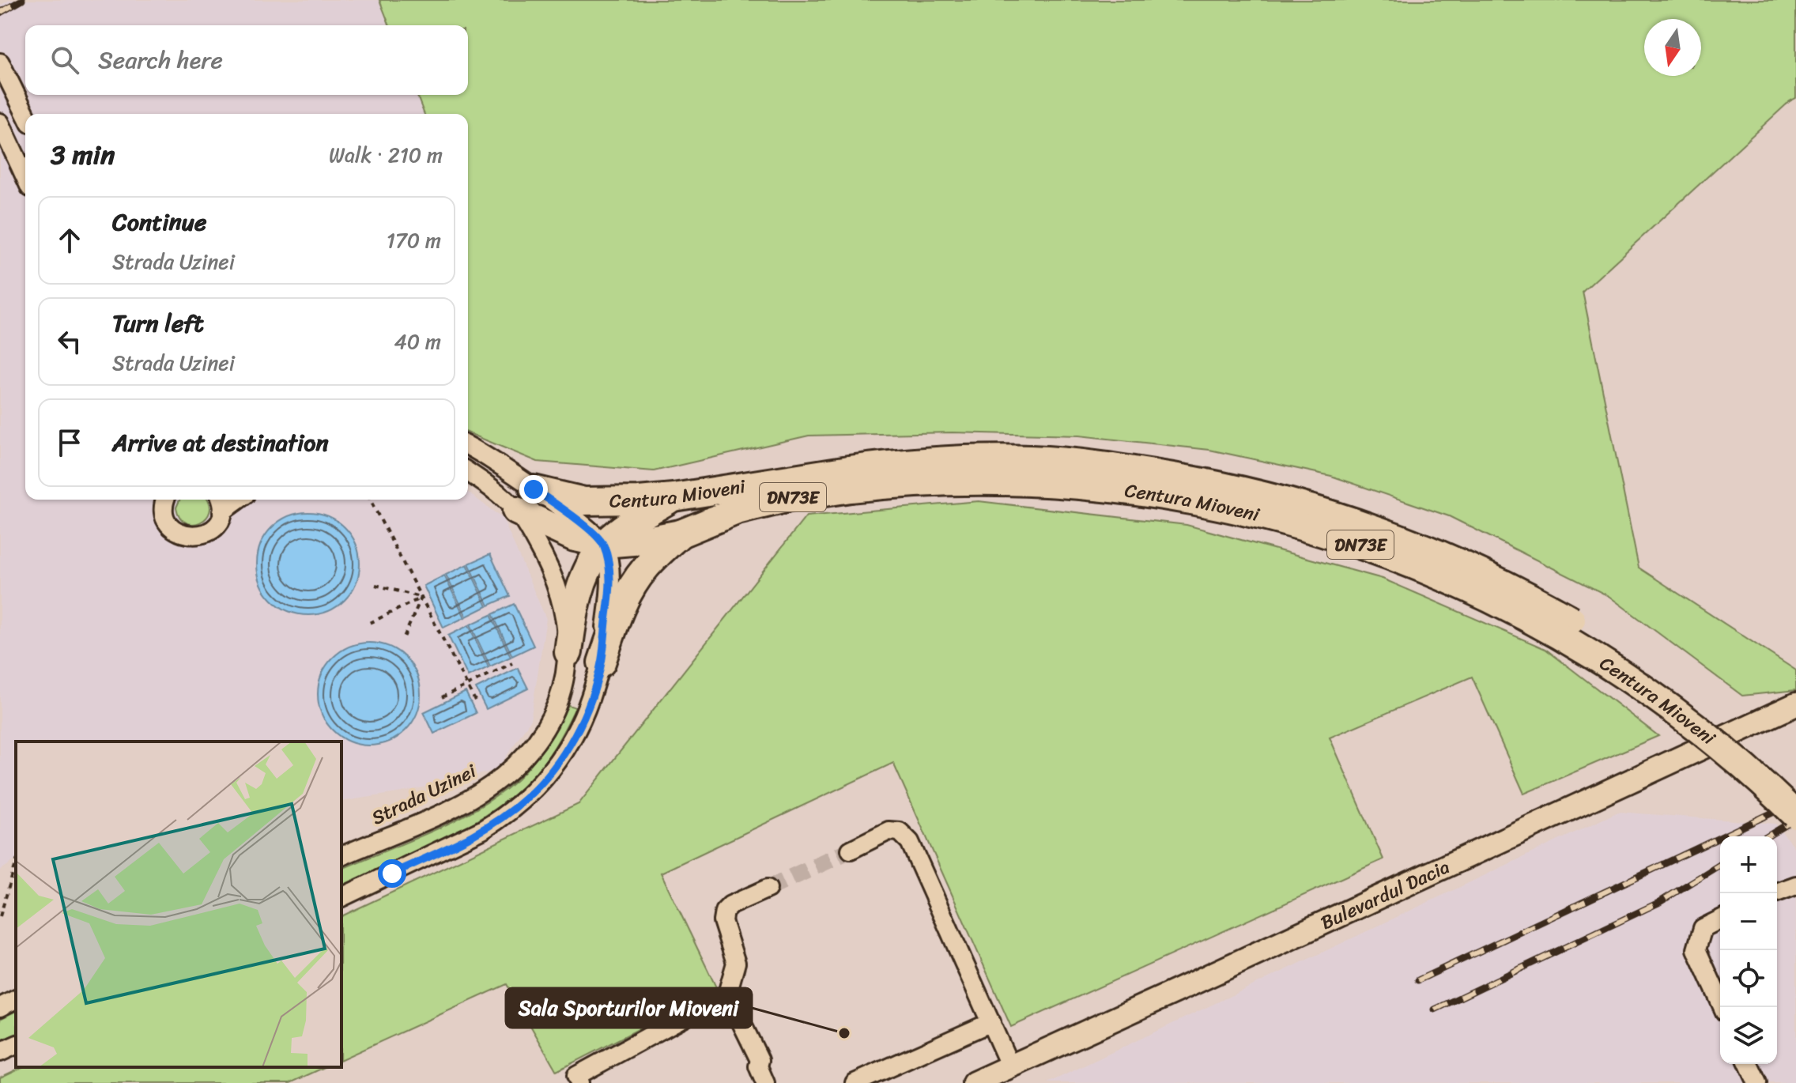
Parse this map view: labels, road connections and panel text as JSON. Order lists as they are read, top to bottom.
{
  "streets": {
    "highway": ["Centura Mioveni", "DN73E"],
    "main road": ["Bulevardul Dacia"],
    "street": ["Strada Uzinei"]
  },
  "crossings": [
    ["Centura Mioveni", "DN73E"],
    ["Centura Mioveni", "Strada Uzinei"],
    ["DN73E", "Strada Uzinei"]
  ],
  "places": ["Sala Sporturilor Mioveni"],
  "north": "bottom",
  "page": {
    "search": "Search here",
    "heading": ["3 min", "Walk · 210 m"],
    "list": [
      ["Continue", "Strada Uzinei", "170 m"],
      ["Turn left", "Strada Uzinei", "40 m"],
      "Arrive at destination"
    ],
    "map_buttons": ["+", "−"]
  }
}
